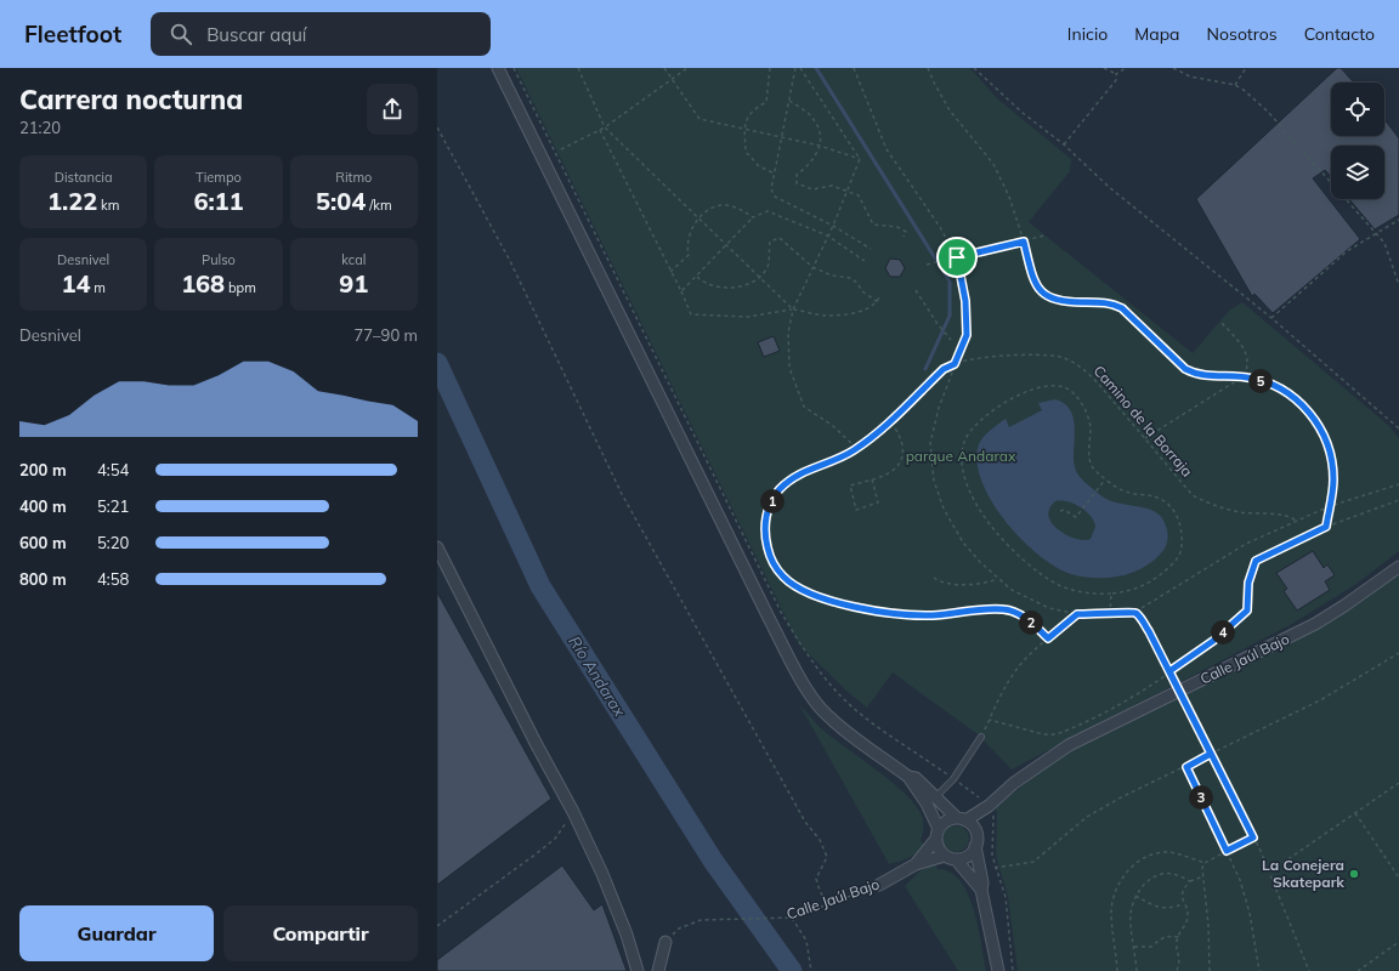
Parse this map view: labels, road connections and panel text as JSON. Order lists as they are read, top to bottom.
{
  "streets": {
    "street": ["Calle Jaúl Bajo"],
    "path": ["Camino de la Borraja"]
  },
  "water": ["Río Andarax"],
  "parks": ["parque Andarax"],
  "places": ["La Conejera Skatepark"],
  "page": {
    "header": "Fleetfoot",
    "search": "Buscar aquí",
    "nav": [
      "Inicio",
      "Mapa",
      "Nosotros",
      "Contacto"
    ],
    "heading": ["Carrera nocturna", "21:20"],
    "stats": [
      ["Distancia", "1.22 km"],
      ["Tiempo", "6:11"],
      ["Ritmo", "5:04 /km"],
      ["Desnivel", "14 m"],
      ["Pulso", "168 bpm"],
      ["kcal", "91"]
    ],
    "chart": ["Desnivel", "77–90 m"],
    "pins": [
      "5",
      "1",
      "2",
      "4",
      "3"
    ],
    "list": [
      {
        "name": "200 m",
        "note": "4:54"
      },
      {
        "name": "400 m",
        "note": "5:21"
      },
      {
        "name": "600 m",
        "note": "5:20"
      },
      {
        "name": "800 m",
        "note": "4:58"
      }
    ],
    "buttons": ["Guardar", "Compartir"]
  }
}
